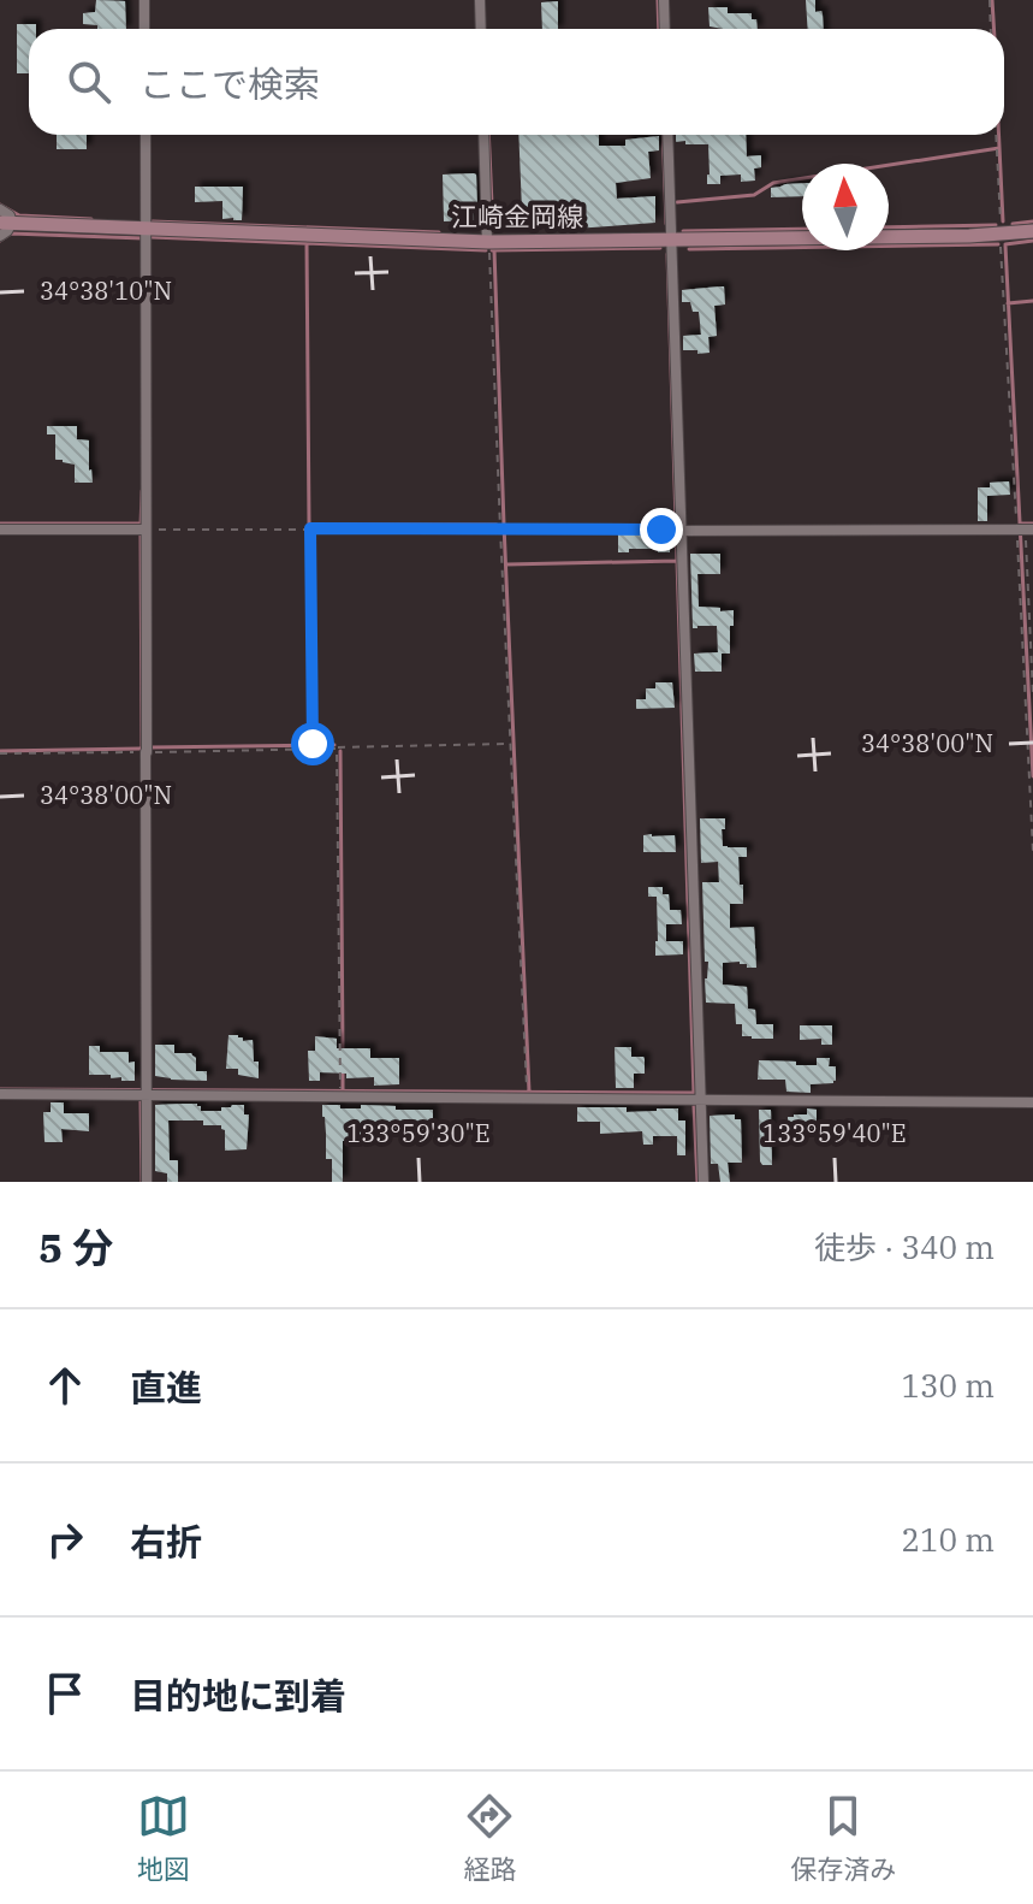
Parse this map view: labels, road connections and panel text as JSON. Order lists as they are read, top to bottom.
{
  "streets": {
    "main road": ["江崎金岡線"]
  },
  "north": "top",
  "page": {
    "search": "ここで検索",
    "heading": ["5 分", "徒歩 · 340 m"],
    "list": [
      ["直進", "130 m"],
      ["右折", "210 m"],
      "目的地に到着"
    ],
    "nav": ["地図", "経路", "保存済み"]
  },
  "coordinates": [
    "34°38'10\"N",
    "34°38'00\"N",
    "133°59'30\"E",
    "133°59'40\"E"
  ]
}
